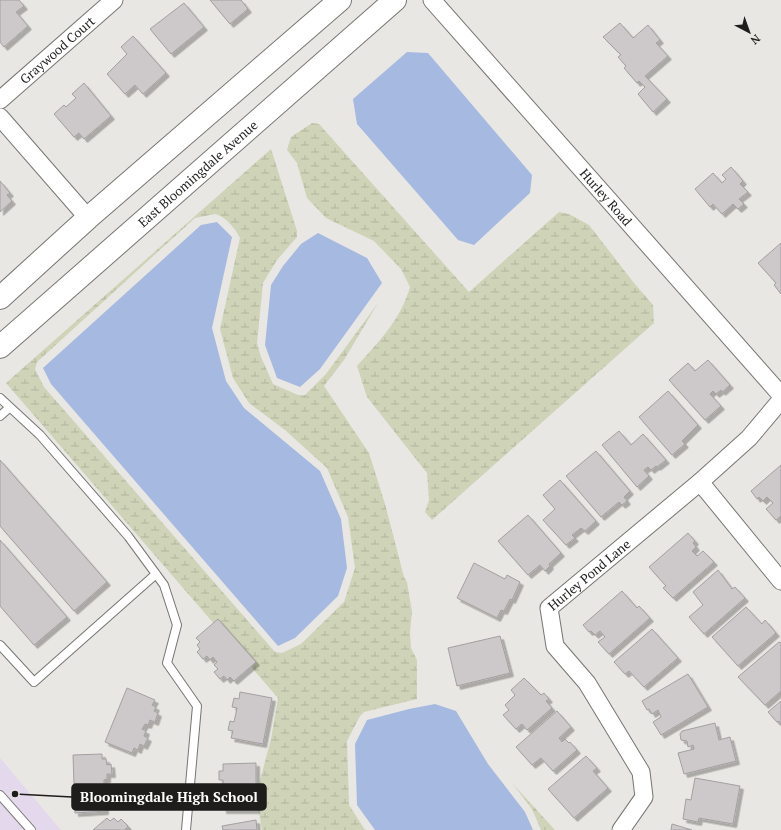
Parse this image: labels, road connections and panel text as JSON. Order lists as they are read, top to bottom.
{
  "streets": {
    "main road": ["East Bloomingdale Avenue"],
    "street": ["Graywood Court", "Hurley Road", "Hurley Pond Lane"]
  },
  "places": ["Bloomingdale High School"],
  "north": "bottom right"
}
